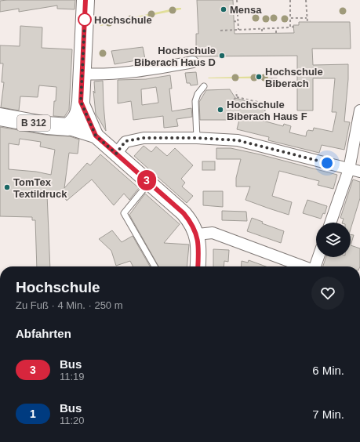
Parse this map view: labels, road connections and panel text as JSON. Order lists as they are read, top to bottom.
{
  "streets": {
    "main road": ["B 312"]
  },
  "places": [
    "Mensa",
    "Hochschule",
    "Hochschule Biberach Haus D",
    "Hochschule Biberach",
    "Hochschule Biberach Haus F",
    "TomTex Textildruck"
  ],
  "lines": ["bus line 3"],
  "page": {
    "on_map": "3",
    "heading": [
      ["Hochschule", "Zu Fuß · 4 Min. · 250 m"],
      "Abfahrten"
    ],
    "list": [
      {
        "mark": "3",
        "name": "Bus",
        "note": "11:19",
        "value": "6 Min."
      },
      {
        "mark": "1",
        "name": "Bus",
        "note": "11:20",
        "value": "7 Min."
      }
    ]
  }
}
